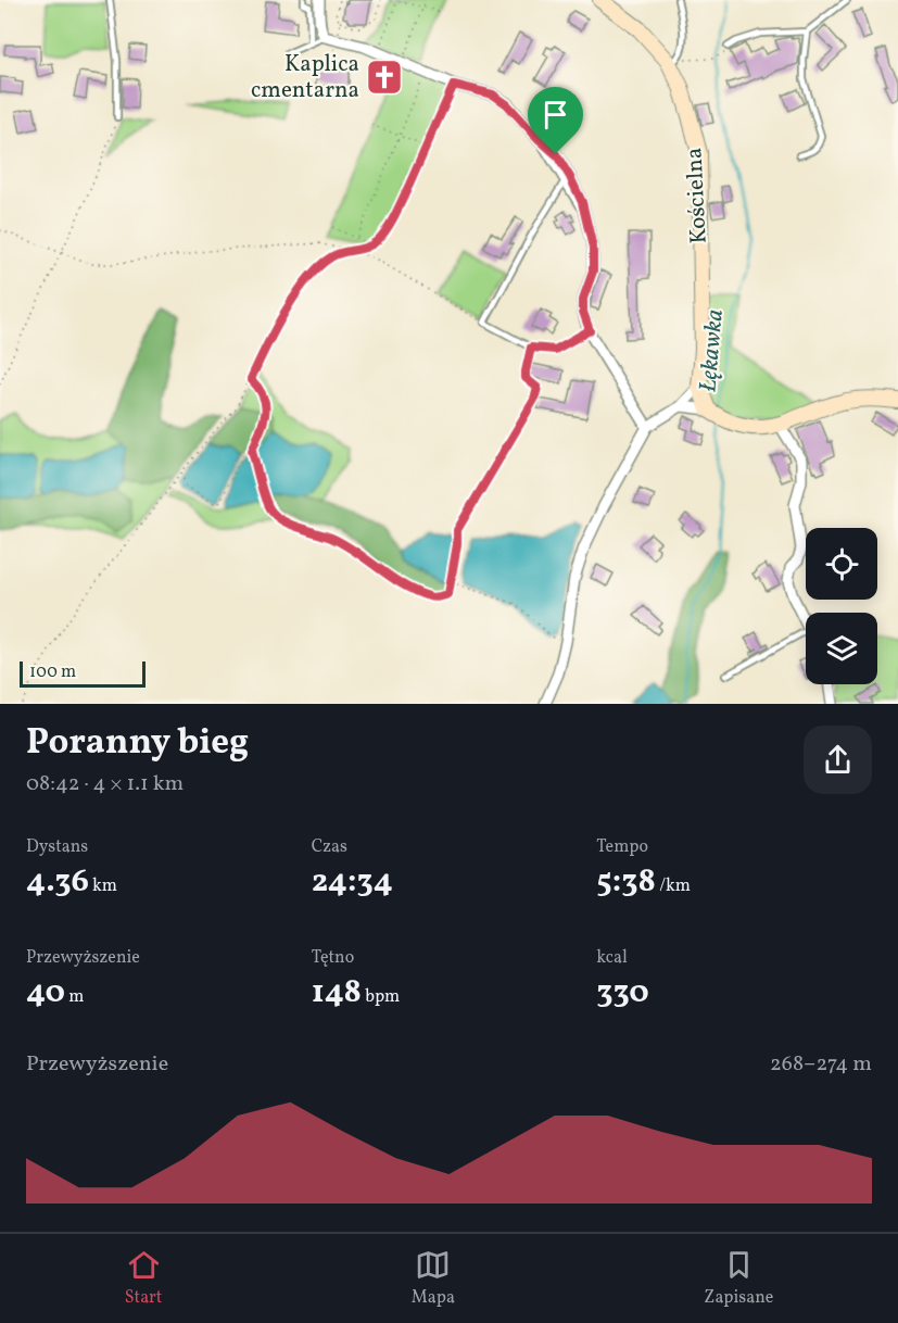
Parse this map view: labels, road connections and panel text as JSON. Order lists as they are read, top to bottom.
{
  "streets": {
    "street": ["Kościelna"]
  },
  "water": ["Łękawka"],
  "places": {
    "church": ["Kaplica cmentarna"]
  },
  "scale_bar": "100 m",
  "page": {
    "scale": "100 m",
    "heading": ["Poranny bieg", "08:42 · 4 × 1.1 km"],
    "stats": [
      ["Dystans", "4.36 km"],
      ["Czas", "24:34"],
      ["Tempo", "5:38 /km"],
      ["Przewyższenie", "40 m"],
      ["Tętno", "148 bpm"],
      ["kcal", "330"]
    ],
    "chart": ["Przewyższenie", "268–274 m"],
    "tabs": ["Start", "Mapa", "Zapisane"]
  }
}
